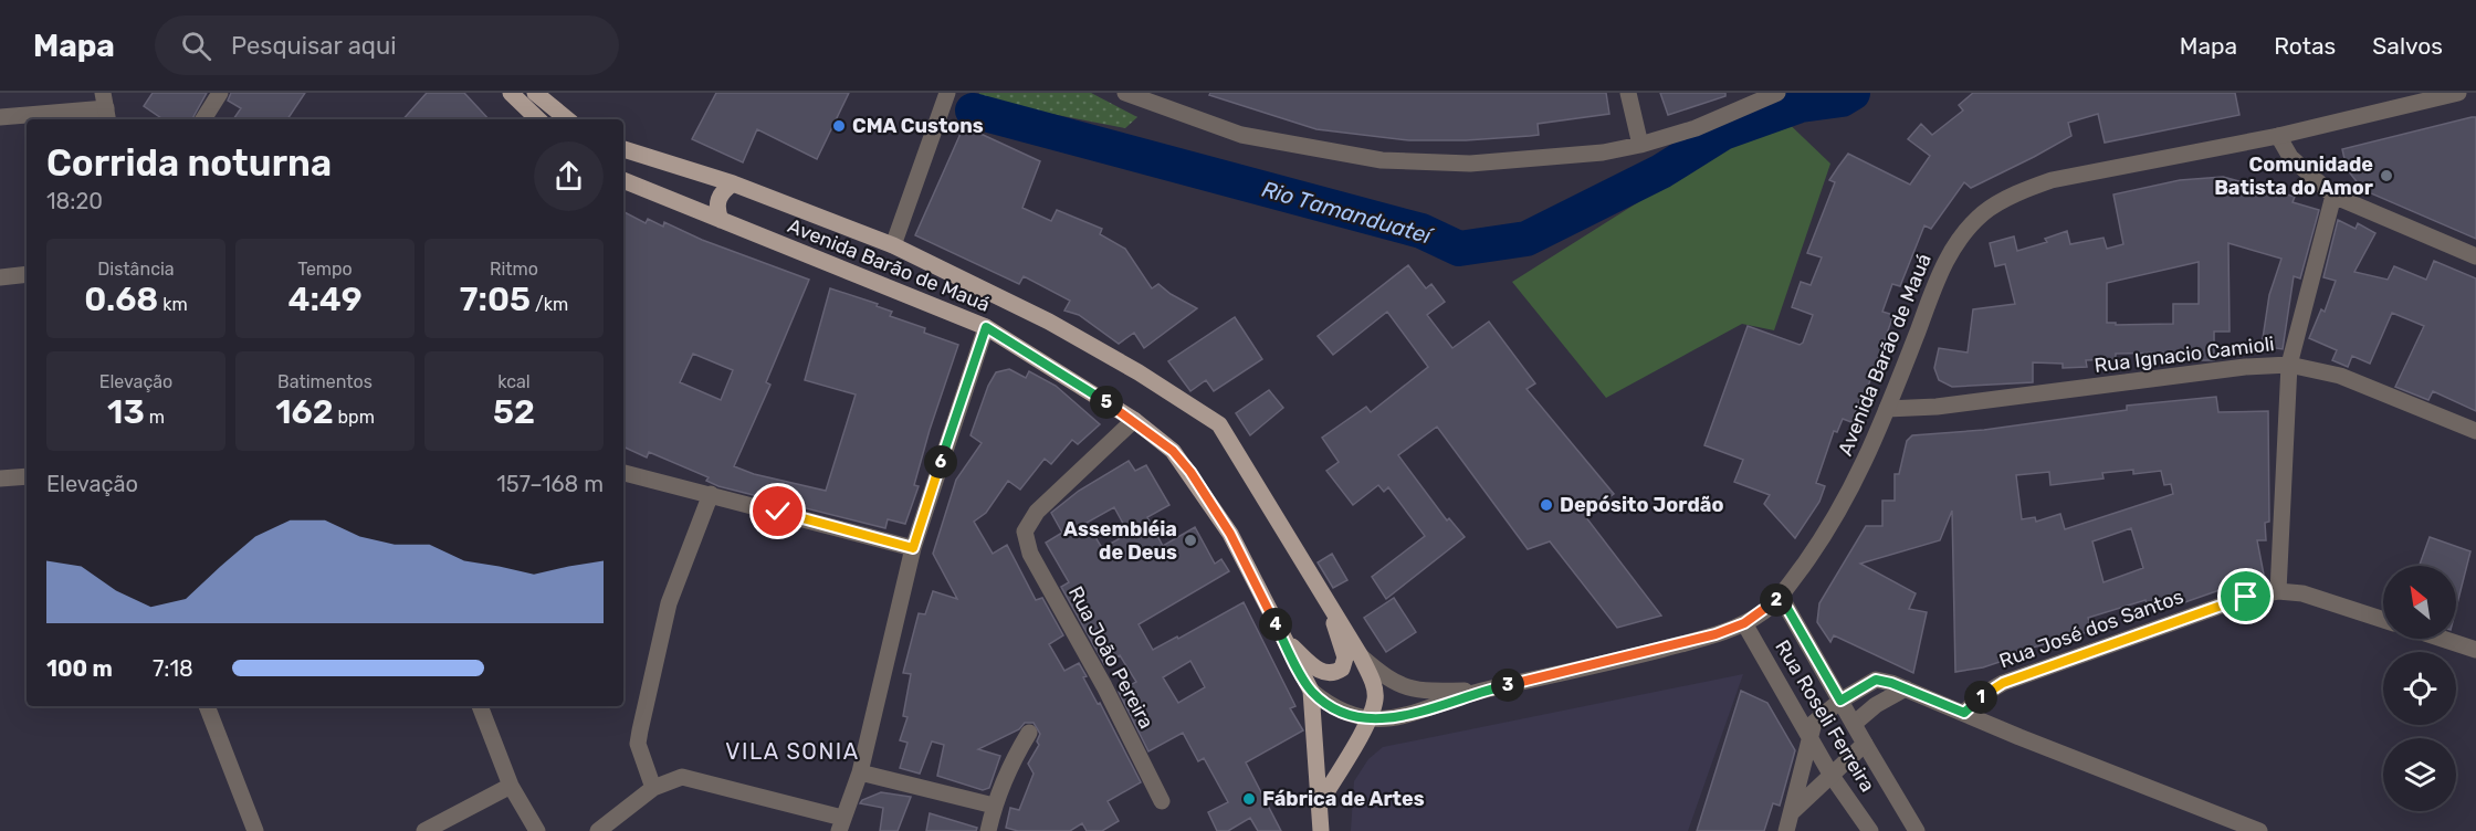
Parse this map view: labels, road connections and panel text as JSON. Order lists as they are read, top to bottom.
{
  "streets": {
    "main road": ["Avenida Barão de Mauá"],
    "street": [
      "Rua Ignacio Camioli",
      "Rua José dos Santos",
      "Rua João Pereira",
      "Rua Roseli Ferreira"
    ]
  },
  "crossings": [
    ["Avenida Barão de Mauá", "Rua Ignacio Camioli"],
    ["Avenida Barão de Mauá", "Rua João Pereira"],
    ["Avenida Barão de Mauá", "Rua Roseli Ferreira"]
  ],
  "districts": ["VILA SONIA"],
  "water": ["Rio Tamanduateí"],
  "places": [
    "CMA Custons",
    "Comunidade Batista do Amor",
    "Depósito Jordão",
    "Assembléia de Deus",
    "Fábrica de Artes"
  ],
  "north": "top left",
  "page": {
    "header": "Mapa",
    "search": "Pesquisar aqui",
    "nav": ["Mapa", "Rotas", "Salvos"],
    "heading": ["Corrida noturna", "18:20"],
    "stats": [
      ["Distância", "0.68 km"],
      ["Tempo", "4:49"],
      ["Ritmo", "7:05 /km"],
      ["Elevação", "13 m"],
      ["Batimentos", "162 bpm"],
      ["kcal", "52"]
    ],
    "pins": [
      "5",
      "6",
      "2",
      "4",
      "3",
      "1"
    ],
    "chart": ["Elevação", "157–168 m"],
    "list": [
      {
        "name": "100 m",
        "note": "7:18"
      }
    ]
  }
}
